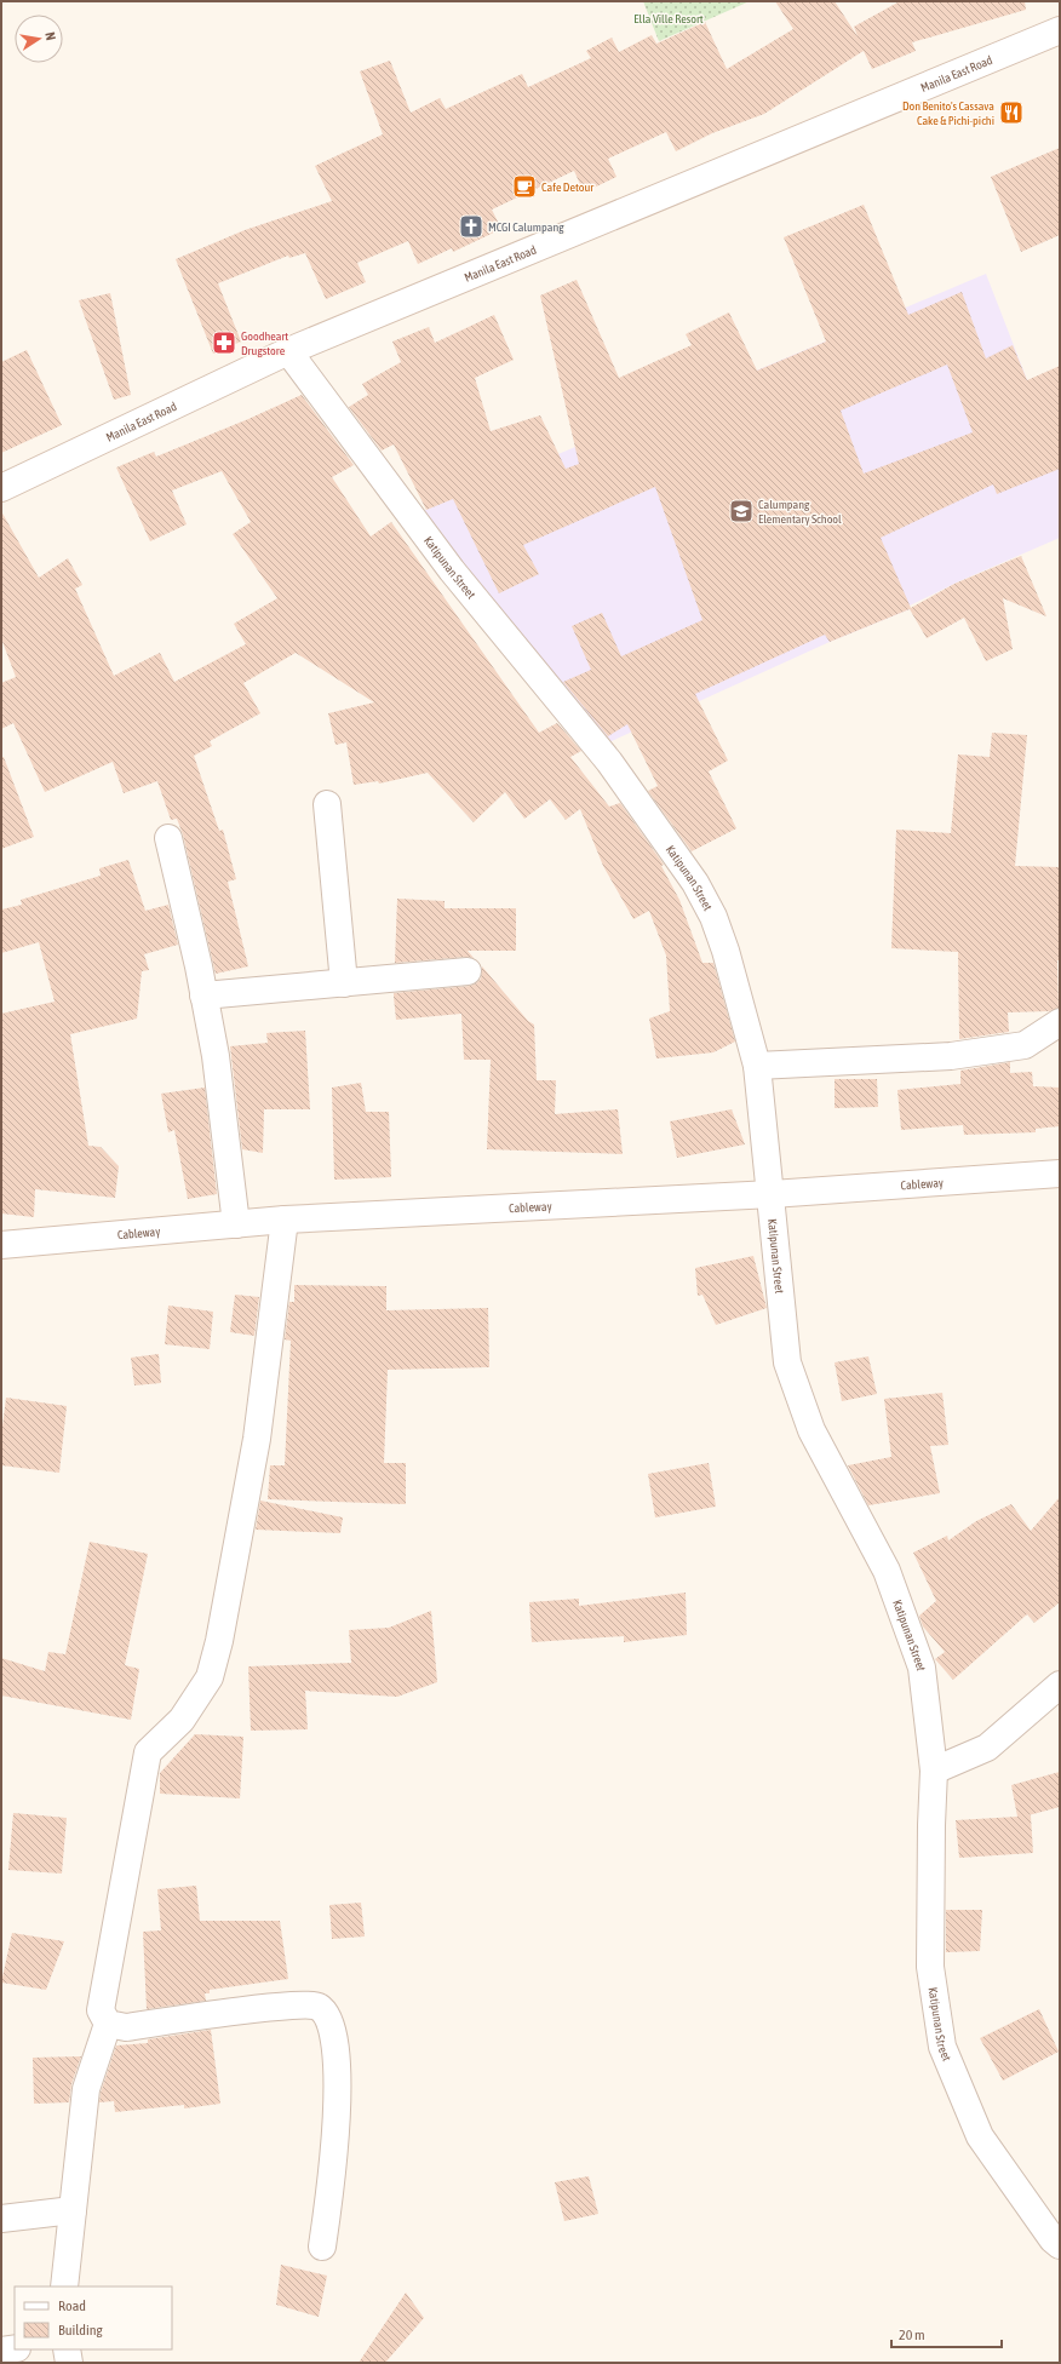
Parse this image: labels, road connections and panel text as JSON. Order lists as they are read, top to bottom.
{
  "streets": {
    "street": ["Manila East Road", "Katipunan Street", "Cableway"]
  },
  "crossings": [
    ["Manila East Road", "Katipunan Street"],
    ["Katipunan Street", "Cableway"]
  ],
  "parks": ["Ella Ville Resort"],
  "places": {
    "restaurant": ["Don Benito's Cassava Cake & Pichi-pichi"],
    "cafe": ["Cafe Detour"],
    "church": ["MCGI Calumpang"],
    "pharmacy": ["Goodheart Drugstore"],
    "school or university": ["Calumpang Elementary School"]
  },
  "legend": ["Road", "Building"],
  "scale_bar": "20 m",
  "north": "right"
}
